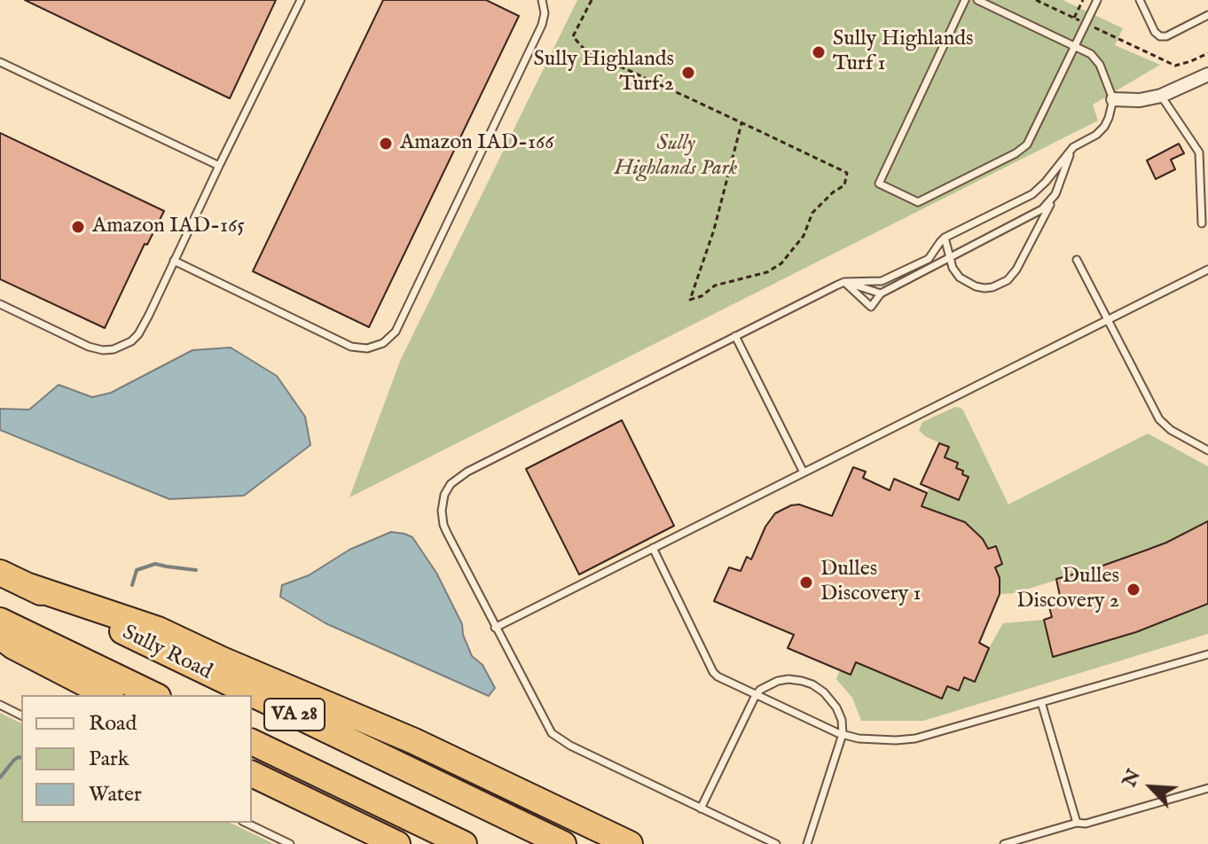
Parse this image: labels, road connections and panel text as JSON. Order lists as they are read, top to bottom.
{
  "streets": {
    "highway": ["Sully Road", "VA 28"]
  },
  "parks": ["Sully Highlands Park"],
  "places": [
    "Sully Highlands Turf 1",
    "Sully Highlands Turf 2",
    "Amazon IAD-166",
    "Amazon IAD-165",
    "Dulles Discovery 1",
    "Dulles Discovery 2"
  ],
  "legend": ["Road", "Park", "Water"],
  "north": "top left"
}
